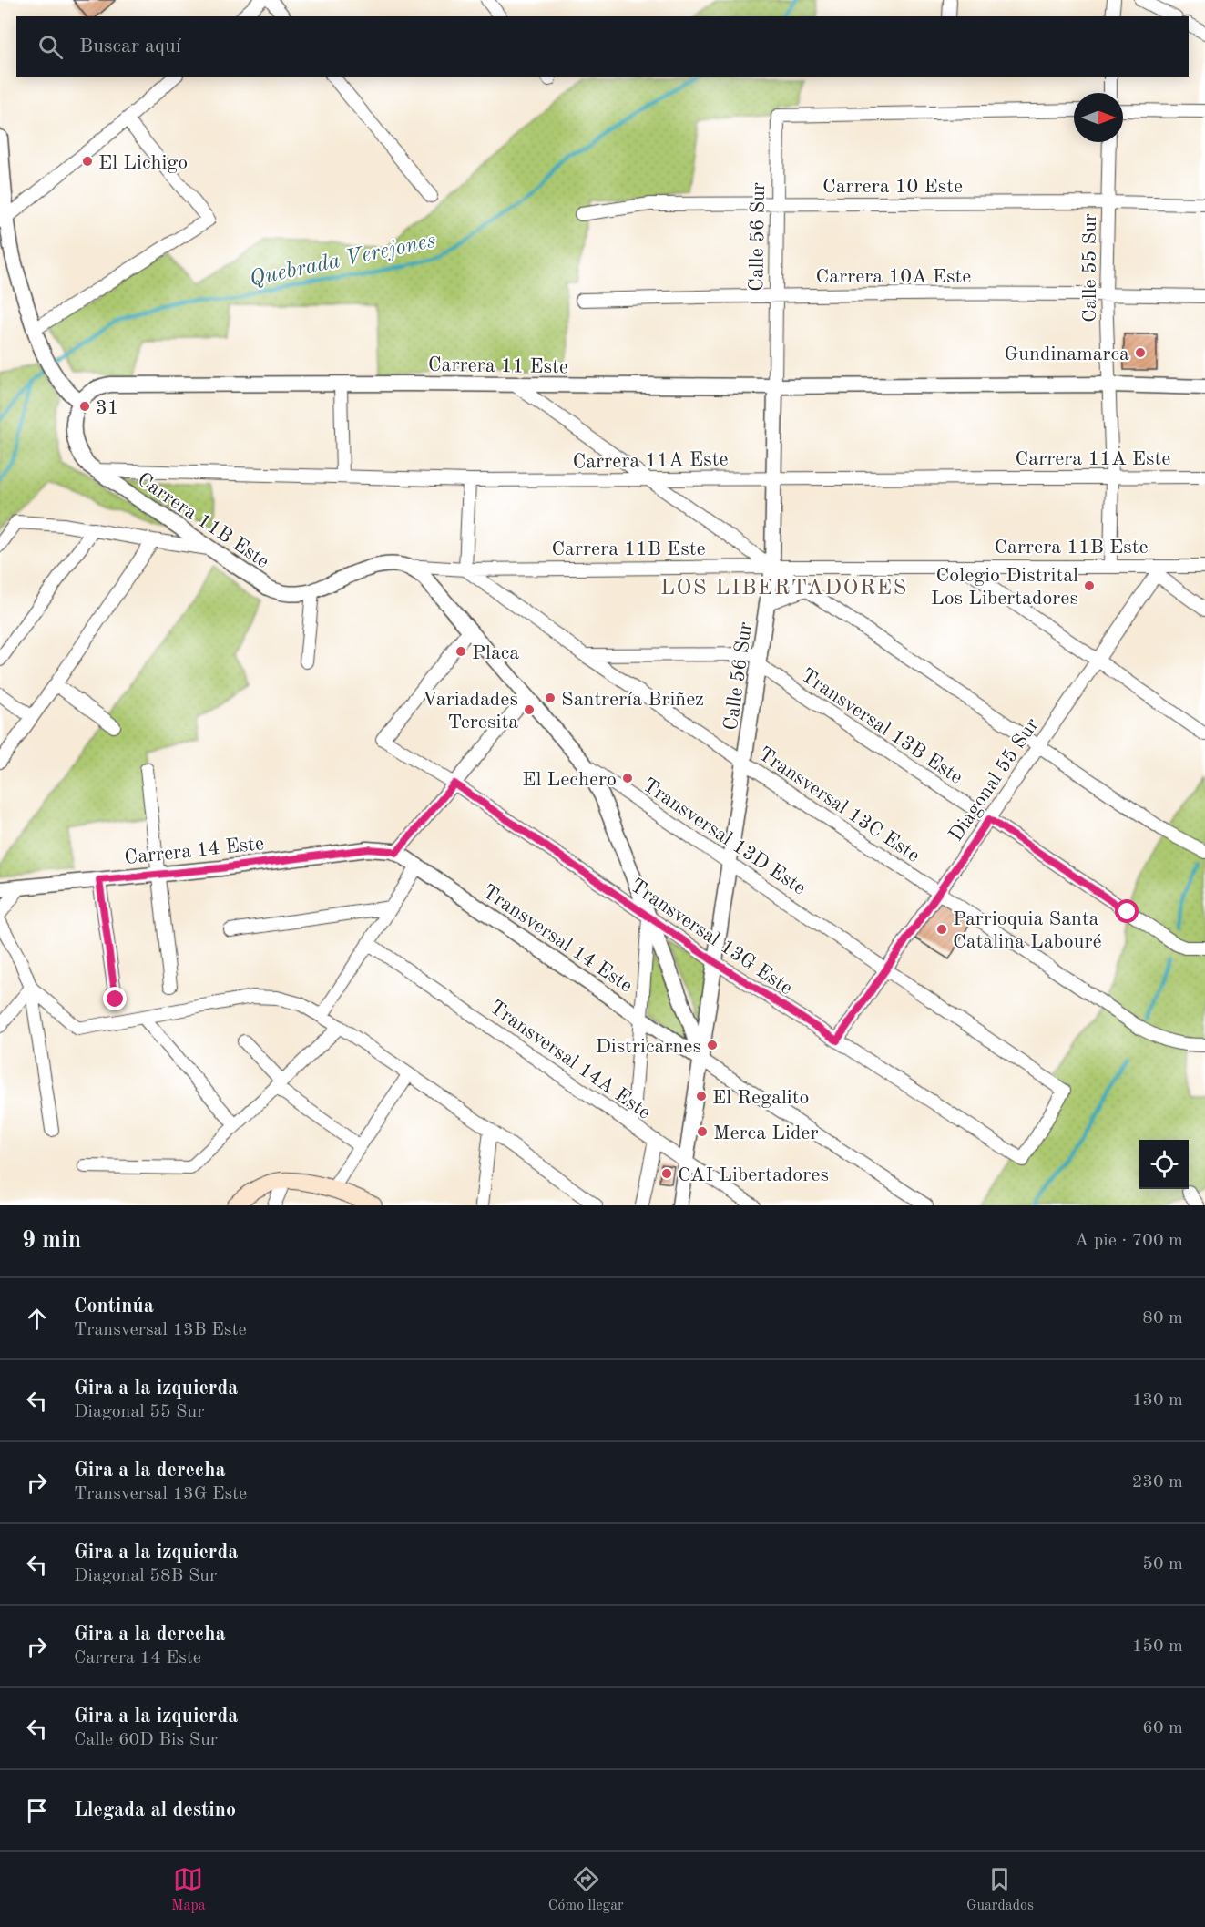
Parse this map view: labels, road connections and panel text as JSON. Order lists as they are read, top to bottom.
{
  "streets": {
    "street": [
      "Carrera 10 Este",
      "Calle 56 Sur",
      "Calle 55 Sur",
      "Carrera 10A Este",
      "Carrera 11 Este",
      "Carrera 11A Este",
      "Carrera 11B Este",
      "Transversal 13B Este",
      "Diagonal 55 Sur",
      "Transversal 13C Este",
      "Transversal 13D Este",
      "Carrera 14 Este",
      "Transversal 13G Este",
      "Transversal 14 Este",
      "Transversal 14A Este"
    ]
  },
  "crossings": [
    ["Carrera 10 Este", "Calle 56 Sur"],
    ["Carrera 10 Este", "Calle 55 Sur"],
    ["Calle 56 Sur", "Carrera 10A Este"],
    ["Calle 56 Sur", "Carrera 11 Este"],
    ["Calle 56 Sur", "Carrera 11A Este"],
    ["Calle 56 Sur", "Carrera 11B Este"],
    ["Calle 56 Sur", "Transversal 13B Este"],
    ["Calle 56 Sur", "Transversal 13C Este"],
    ["Calle 56 Sur", "Transversal 13D Este"],
    ["Calle 56 Sur", "Transversal 13G Este"],
    ["Calle 56 Sur", "Transversal 14 Este"],
    ["Calle 56 Sur", "Transversal 14A Este"],
    ["Calle 55 Sur", "Carrera 10A Este"],
    ["Calle 55 Sur", "Carrera 11 Este"],
    ["Calle 55 Sur", "Carrera 11A Este"],
    ["Calle 55 Sur", "Carrera 11B Este"],
    ["Carrera 11 Este", "Carrera 11B Este"],
    ["Carrera 11A Este", "Carrera 11B Este"],
    ["Carrera 11B Este", "Diagonal 55 Sur"],
    ["Carrera 11B Este", "Transversal 13C Este"],
    ["Carrera 11B Este", "Transversal 13D Este"],
    ["Transversal 13B Este", "Diagonal 55 Sur"],
    ["Diagonal 55 Sur", "Transversal 13C Este"],
    ["Diagonal 55 Sur", "Transversal 13D Este"],
    ["Diagonal 55 Sur", "Transversal 13G Este"],
    ["Transversal 13D Este", "Transversal 13G Este"],
    ["Carrera 14 Este", "Transversal 14 Este"]
  ],
  "districts": ["LOS LIBERTADORES"],
  "water": ["Quebrada Verejones"],
  "places": [
    "El Lichigo",
    "Gundinamarca",
    "31",
    "Colegio Distrital Los Libertadores",
    "Placa",
    "Santrería Briñez",
    "Variadades Teresita",
    "El Lechero",
    "Parrioquia Santa Catalina Labouré",
    "Districarnes",
    "El Regalito",
    "Merca Lider",
    "CAI Libertadores"
  ],
  "north": "right",
  "page": {
    "search": "Buscar aquí",
    "heading": ["9 min", "A pie · 700 m"],
    "list": [
      ["Continúa", "Transversal 13B Este", "80 m"],
      ["Gira a la izquierda", "Diagonal 55 Sur", "130 m"],
      ["Gira a la derecha", "Transversal 13G Este", "230 m"],
      ["Gira a la izquierda", "Diagonal 58B Sur", "50 m"],
      ["Gira a la derecha", "Carrera 14 Este", "150 m"],
      ["Gira a la izquierda", "Calle 60D Bis Sur", "60 m"],
      "Llegada al destino"
    ],
    "nav": ["Mapa", "Cómo llegar", "Guardados"]
  }
}
